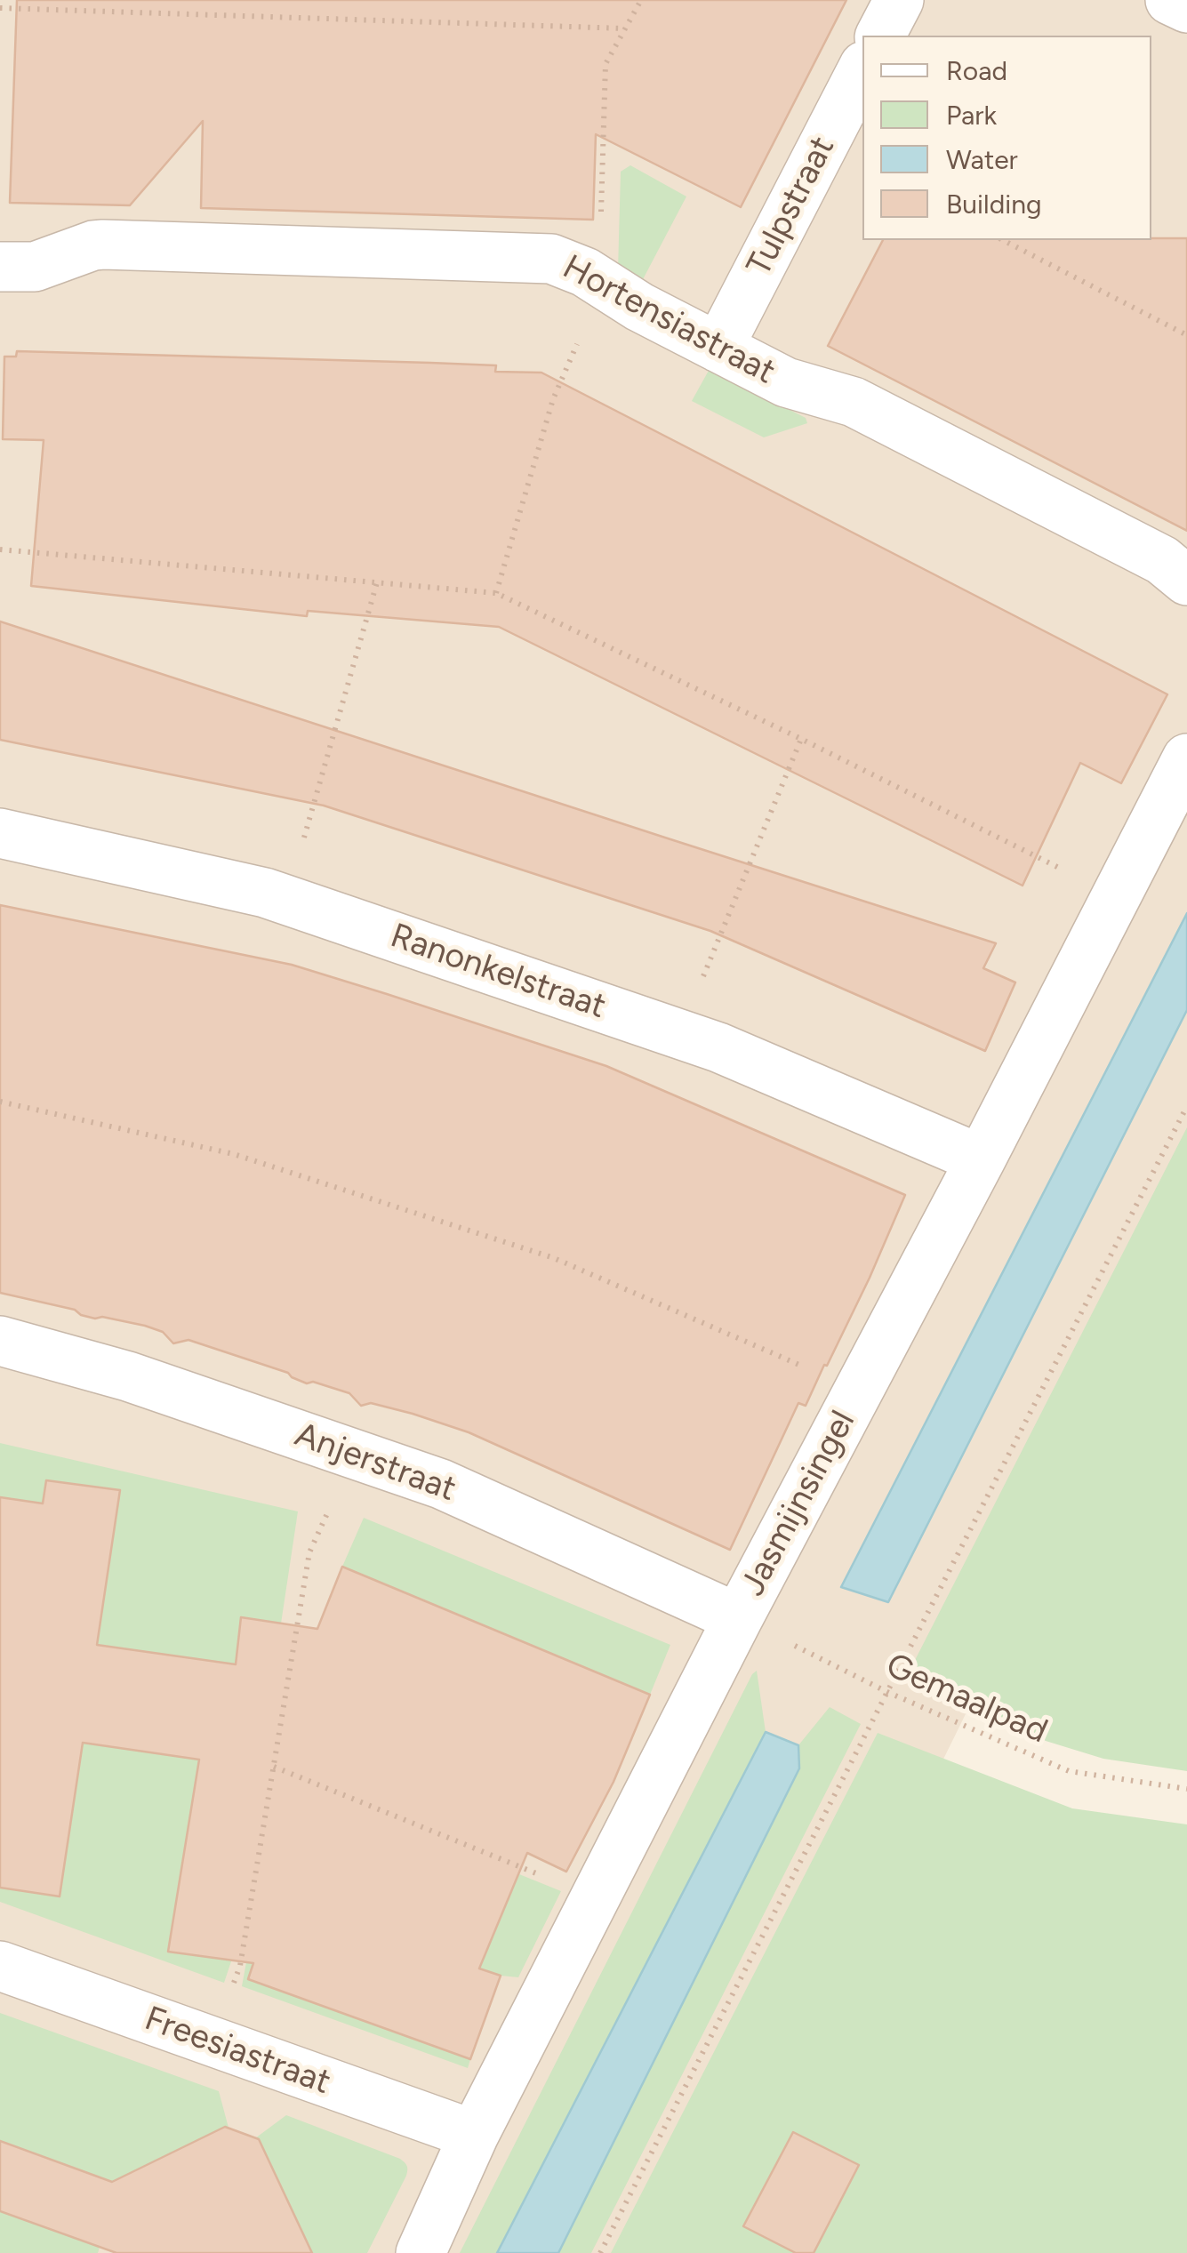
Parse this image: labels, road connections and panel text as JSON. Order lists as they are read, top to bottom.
{
  "streets": {
    "street": [
      "Tulpstraat",
      "Hortensiastraat",
      "Ranonkelstraat",
      "Anjerstraat",
      "Jasmijnsingel",
      "Freesiastraat"
    ],
    "path": ["Gemaalpad"]
  },
  "crossings": [
    ["Tulpstraat", "Hortensiastraat"],
    ["Ranonkelstraat", "Jasmijnsingel"],
    ["Anjerstraat", "Jasmijnsingel"],
    ["Anjerstraat", "Gemaalpad"],
    ["Jasmijnsingel", "Gemaalpad"],
    ["Jasmijnsingel", "Freesiastraat"]
  ],
  "legend": [
    "Road",
    "Park",
    "Water",
    "Building"
  ]
}
